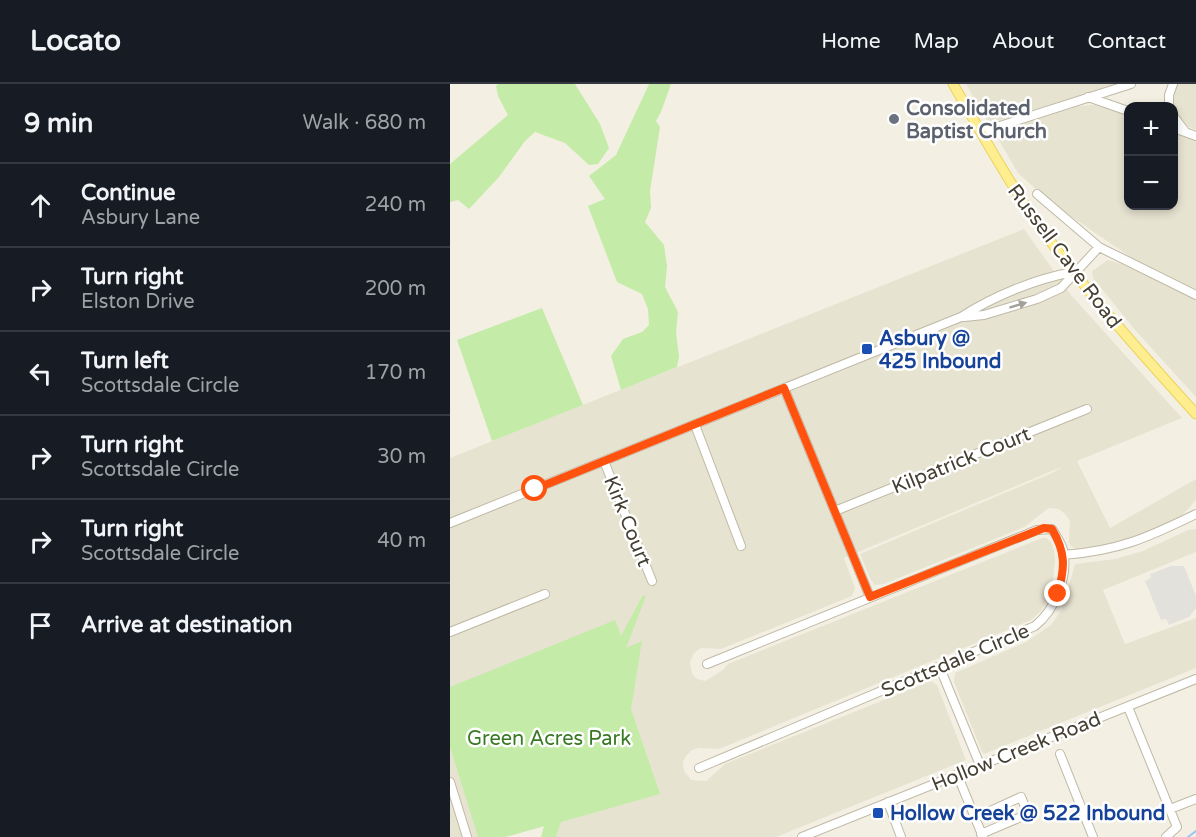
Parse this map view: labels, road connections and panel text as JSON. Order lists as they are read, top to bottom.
{
  "streets": {
    "main road": ["Russell Cave Road"],
    "street": [
      "Kilpatrick Court",
      "Kirk Court",
      "Scottsdale Circle",
      "Hollow Creek Road"
    ]
  },
  "parks": ["Green Acres Park"],
  "places": {
    "other": ["Consolidated Baptist Church"],
    "transit": ["Asbury @ 425 Inbound", "Hollow Creek @ 522 Inbound"]
  },
  "page": {
    "header": "Locato",
    "nav": [
      "Home",
      "Map",
      "About",
      "Contact"
    ],
    "heading": ["9 min", "Walk · 680 m"],
    "map_buttons": ["+", "−"],
    "list": [
      ["Continue", "Asbury Lane", "240 m"],
      ["Turn right", "Elston Drive", "200 m"],
      ["Turn left", "Scottsdale Circle", "170 m"],
      ["Turn right", "Scottsdale Circle", "30 m"],
      ["Turn right", "Scottsdale Circle", "40 m"],
      "Arrive at destination"
    ]
  }
}
